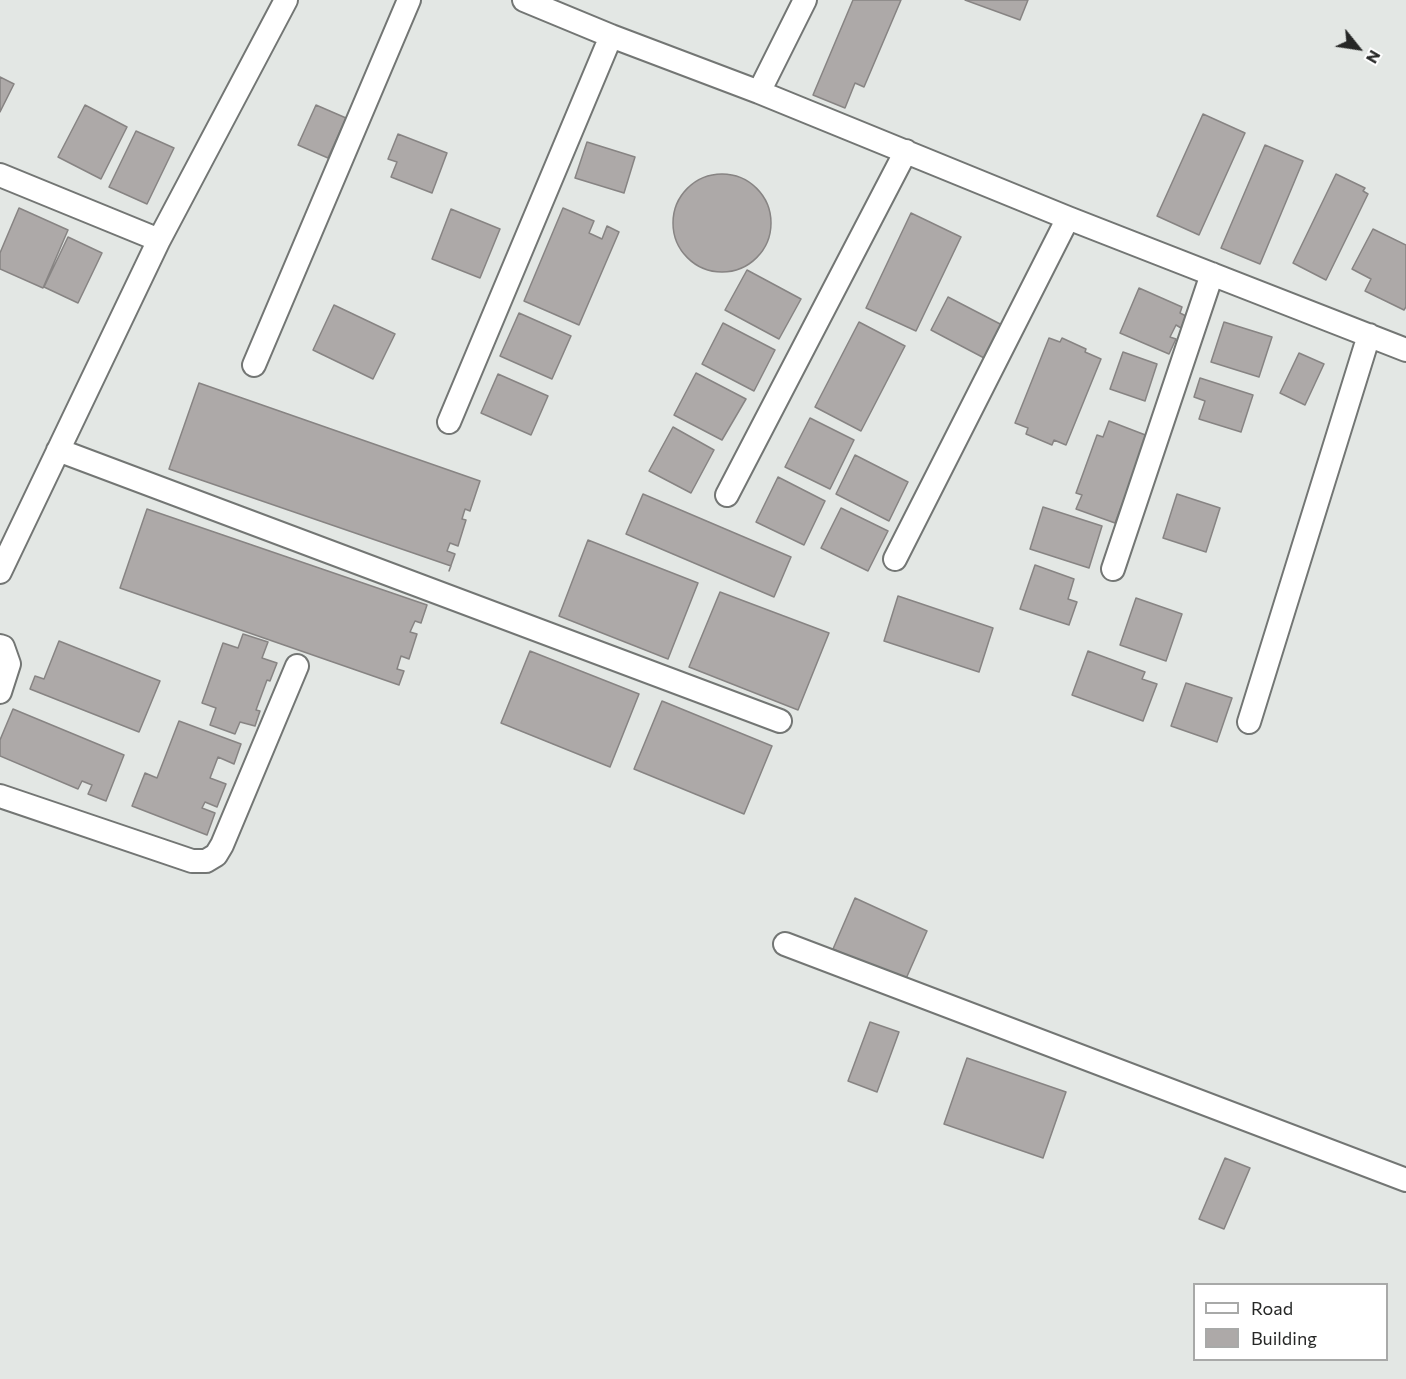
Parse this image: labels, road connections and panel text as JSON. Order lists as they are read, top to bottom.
{
  "legend": ["Road", "Building"],
  "north": "bottom right"
}
